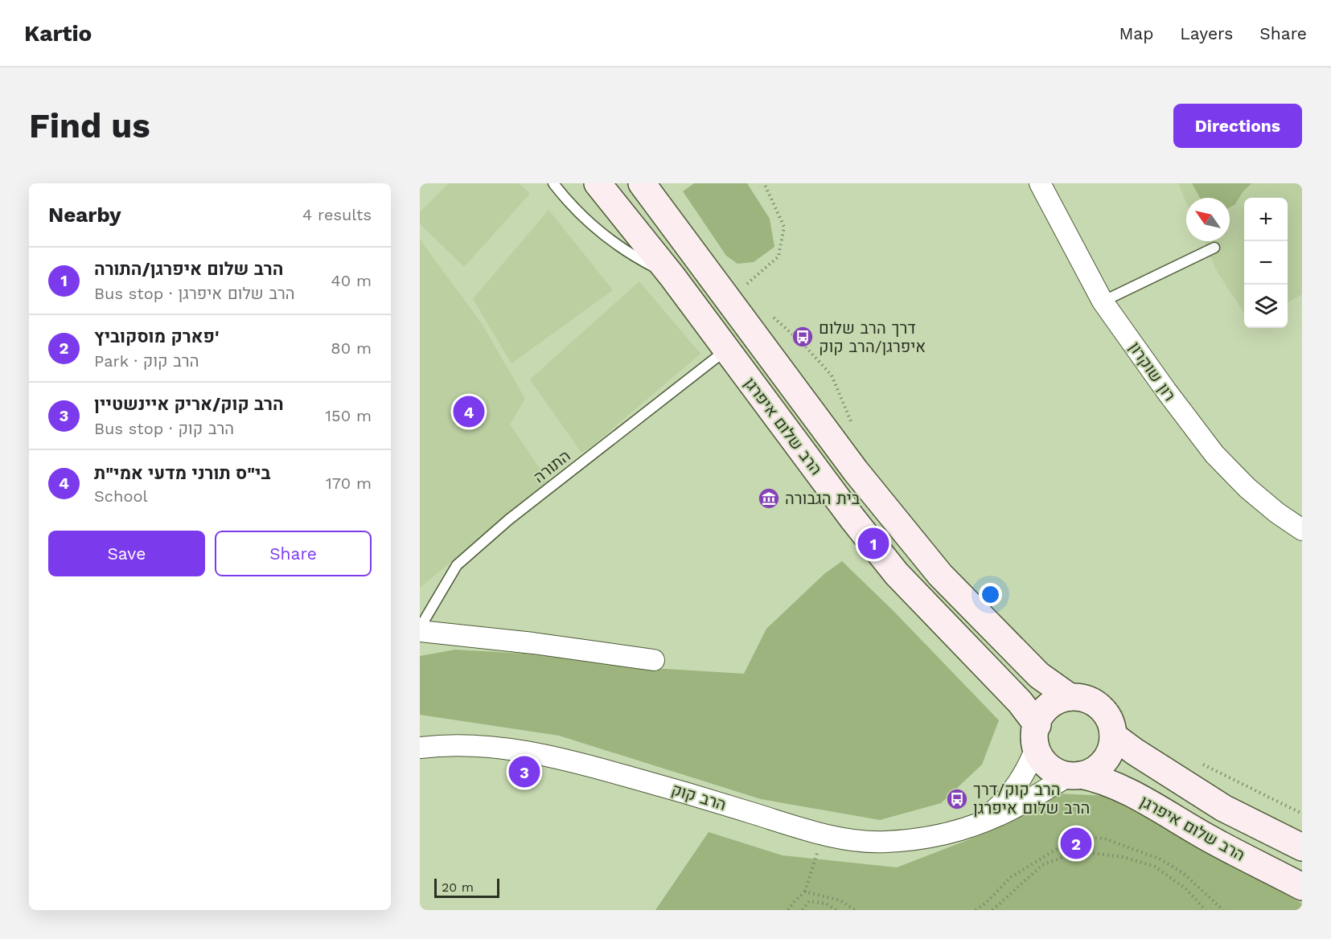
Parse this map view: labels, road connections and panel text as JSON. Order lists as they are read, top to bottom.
{
  "streets": {
    "main road": ["הרב שלום איפרגן"],
    "street": ["רון שוקרון", "הרב קוק"],
    "lane": ["התורה"]
  },
  "crossings": [
    ["הרב שלום איפרגן", "התורה"],
    ["הרב שלום איפרגן", "הרב קוק"]
  ],
  "places": {
    "bus stop": ["דרך הרב שלום איפרגן/הרב קוק", "הרב קוק/דרך הרב שלום איפרגן"],
    "museum": ["בית הגבורה"]
  },
  "scale_bar": "20 m",
  "north": "top left",
  "page": {
    "header": "Kartio",
    "nav": ["Map", "Layers", "Share"],
    "buttons": [
      "Directions",
      ["Save", "Share"]
    ],
    "title": "Find us",
    "heading": ["Nearby", "4 results"],
    "map_buttons": ["+", "−"],
    "list": [
      {
        "mark": "1",
        "name": "הרב שלום איפרגן/התורה",
        "note": "Bus stop · הרב שלום איפרגן",
        "value": "40 m"
      },
      {
        "mark": "2",
        "name": "פארק מוסקוביץ'",
        "note": "Park · הרב קוק",
        "value": "80 m"
      },
      {
        "mark": "3",
        "name": "הרב קוק/אריק איינשטיין",
        "note": "Bus stop · הרב קוק",
        "value": "150 m"
      },
      {
        "mark": "4",
        "name": "בי\"ס תורני מדעי אמי\"ת",
        "note": "School",
        "value": "170 m"
      }
    ],
    "pins": [
      "4",
      "1",
      "3",
      "2"
    ],
    "scale": "20 m"
  }
}
